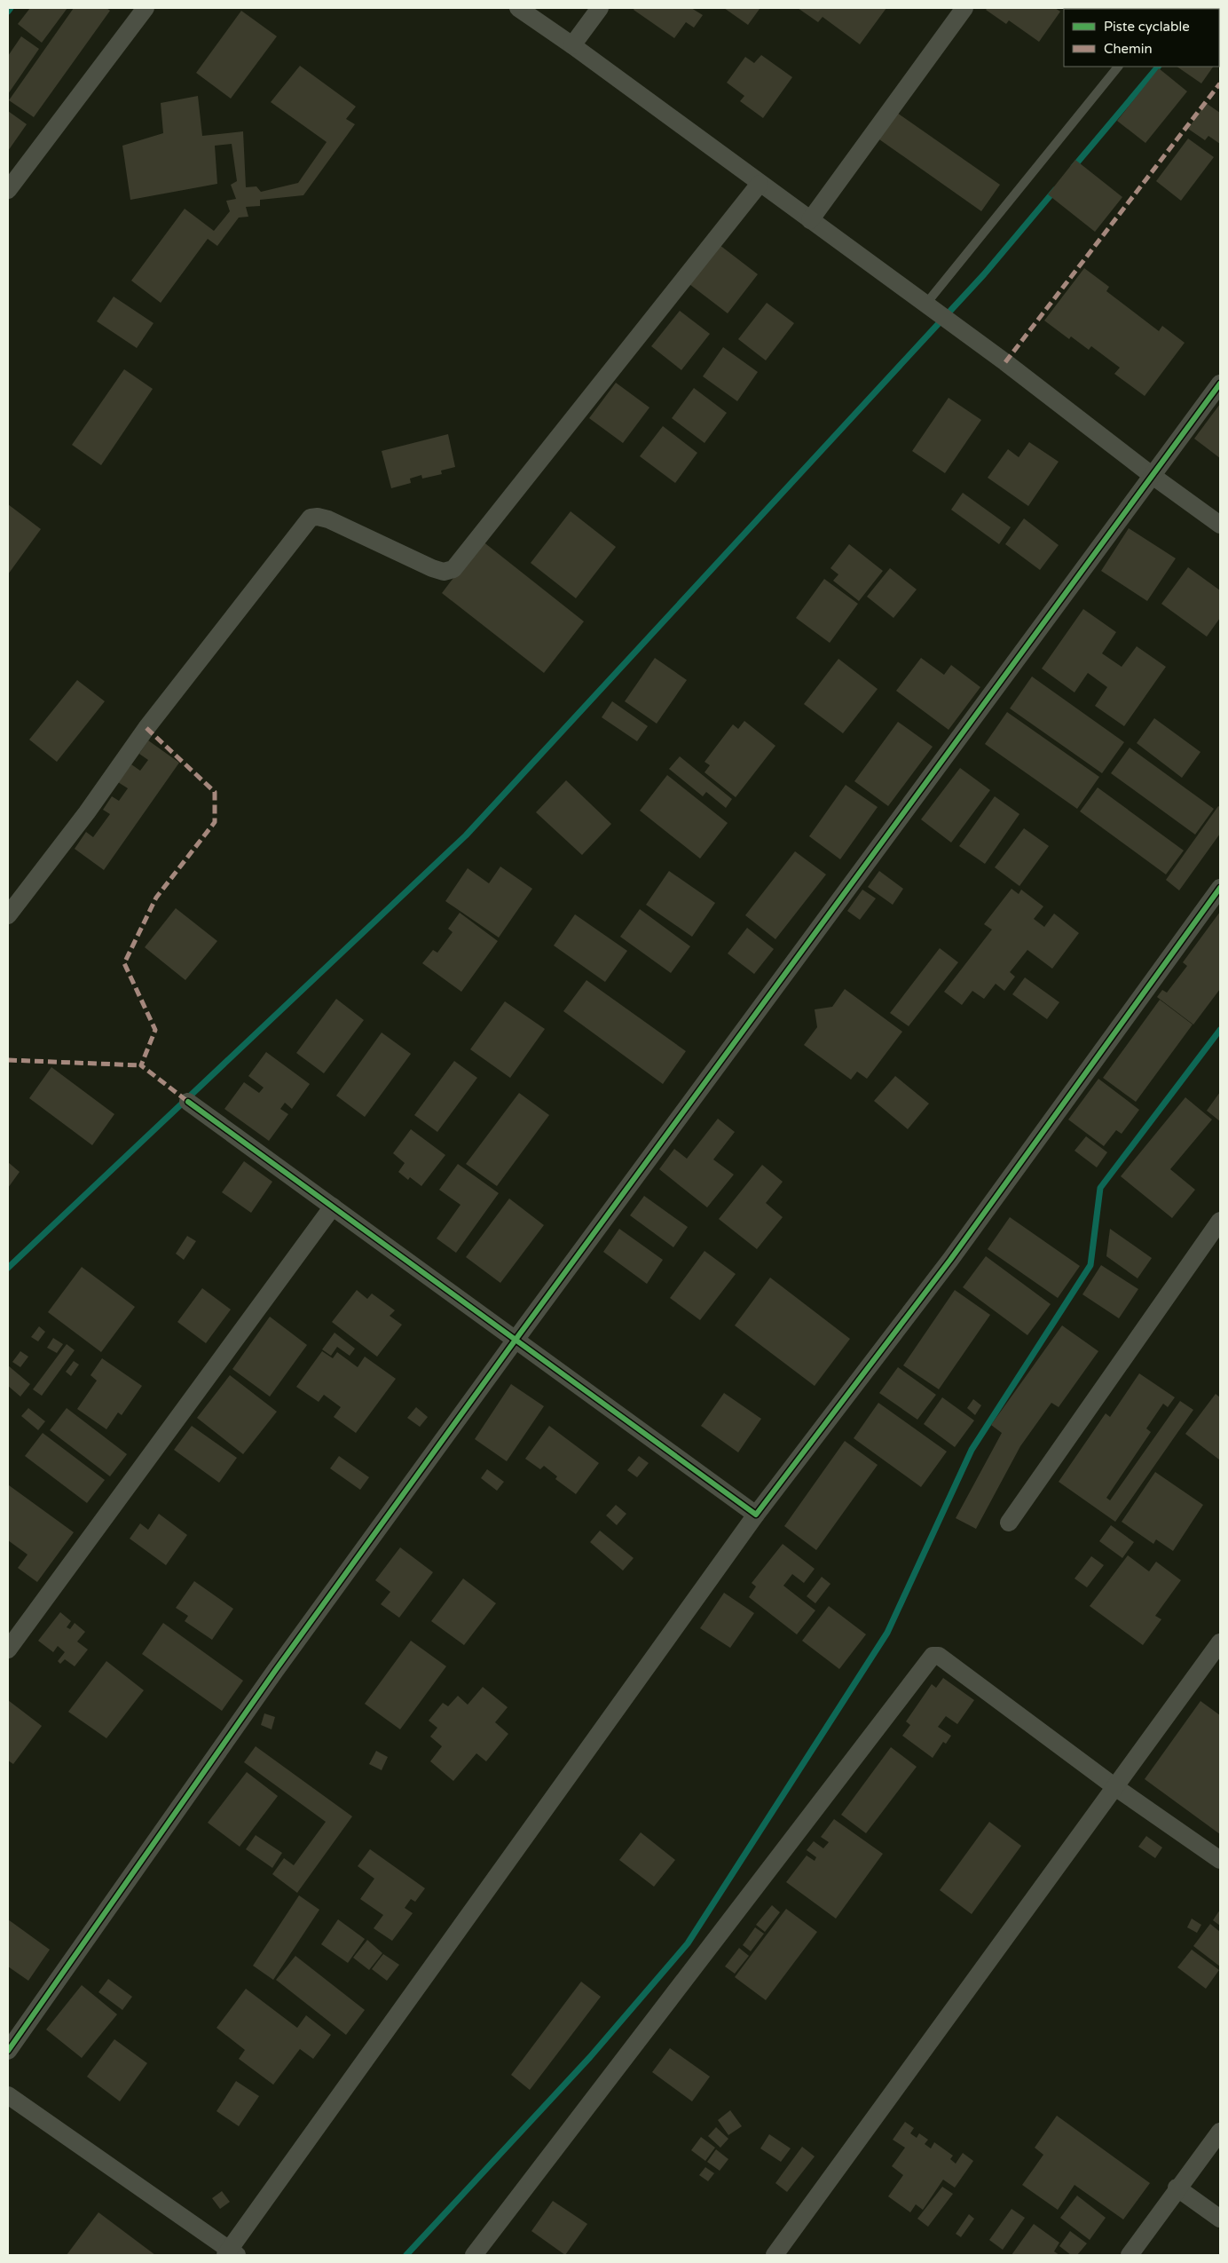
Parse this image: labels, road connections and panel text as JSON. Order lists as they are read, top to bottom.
{
  "legend": ["Piste cyclable", "Chemin"]
}
